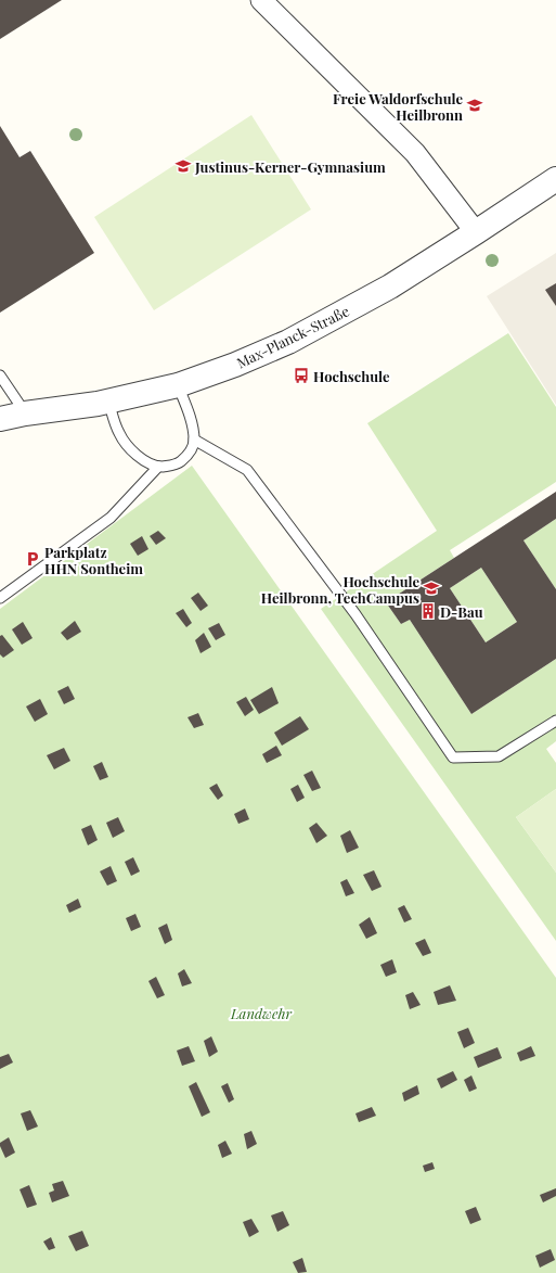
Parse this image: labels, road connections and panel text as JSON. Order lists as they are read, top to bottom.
{
  "streets": {
    "street": ["Max-Planck-Straße"]
  },
  "parks": ["Landwehr"],
  "places": {
    "school or university": ["Freie Waldorfschule Heilbronn", "Justinus-Kerner-Gymnasium", "Hochschule Heilbronn, TechCampus"],
    "bus stop": ["Hochschule"],
    "parking": ["Parkplatz HHN Sontheim"],
    "building": ["D-Bau"]
  }
}
